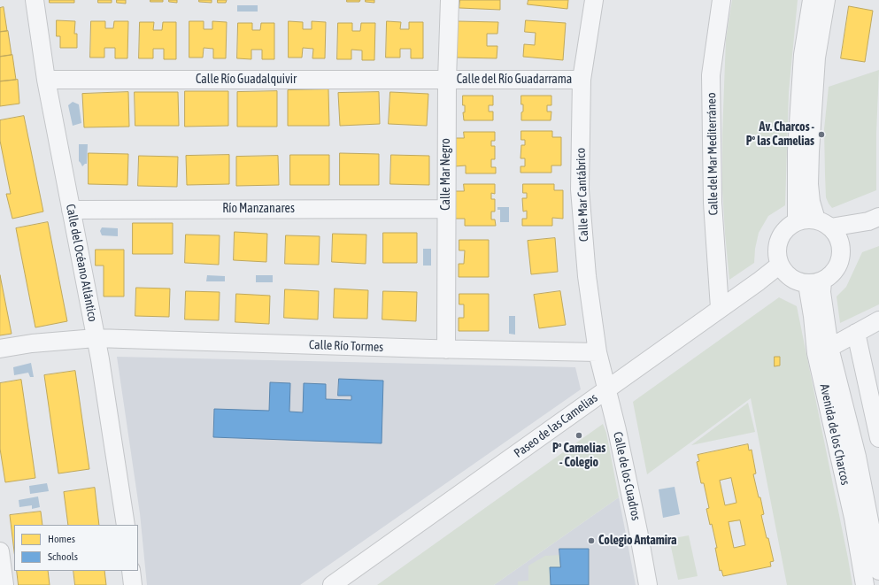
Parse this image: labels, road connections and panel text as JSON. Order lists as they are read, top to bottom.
{
  "streets": {
    "street": [
      "Calle Río Guadalquivir",
      "Calle del Río Guadarrama",
      "Calle del Mar Mediterráneo",
      "Calle Mar Negro",
      "Calle Mar Cantábrico",
      "Río Manzanares",
      "Calle del Océano Atlántico",
      "Calle Río Tormes",
      "Paseo de las Camelias",
      "Avenida de los Charcos",
      "Calle de los Cuadros"
    ]
  },
  "crossings": [
    ["Calle Río Guadalquivir", "Calle del Río Guadarrama"],
    ["Calle Río Guadalquivir", "Calle Mar Negro"],
    ["Calle Río Guadalquivir", "Calle del Océano Atlántico"],
    ["Calle del Río Guadarrama", "Calle Mar Negro"],
    ["Calle del Río Guadarrama", "Calle Mar Cantábrico"],
    ["Calle del Mar Mediterráneo", "Paseo de las Camelias"],
    ["Calle Mar Negro", "Río Manzanares"],
    ["Calle Mar Negro", "Calle Río Tormes"],
    ["Calle Mar Cantábrico", "Calle Río Tormes"],
    ["Calle Mar Cantábrico", "Paseo de las Camelias"],
    ["Calle Mar Cantábrico", "Calle de los Cuadros"],
    ["Río Manzanares", "Calle del Océano Atlántico"],
    ["Calle del Océano Atlántico", "Calle Río Tormes"],
    ["Paseo de las Camelias", "Avenida de los Charcos"],
    ["Paseo de las Camelias", "Calle de los Cuadros"]
  ],
  "places": ["Av. Charcos - Pº las Camelias", "Pº Camelias - Colegio", "Colegio Antamira"],
  "legend": ["Homes", "Schools"]
}
